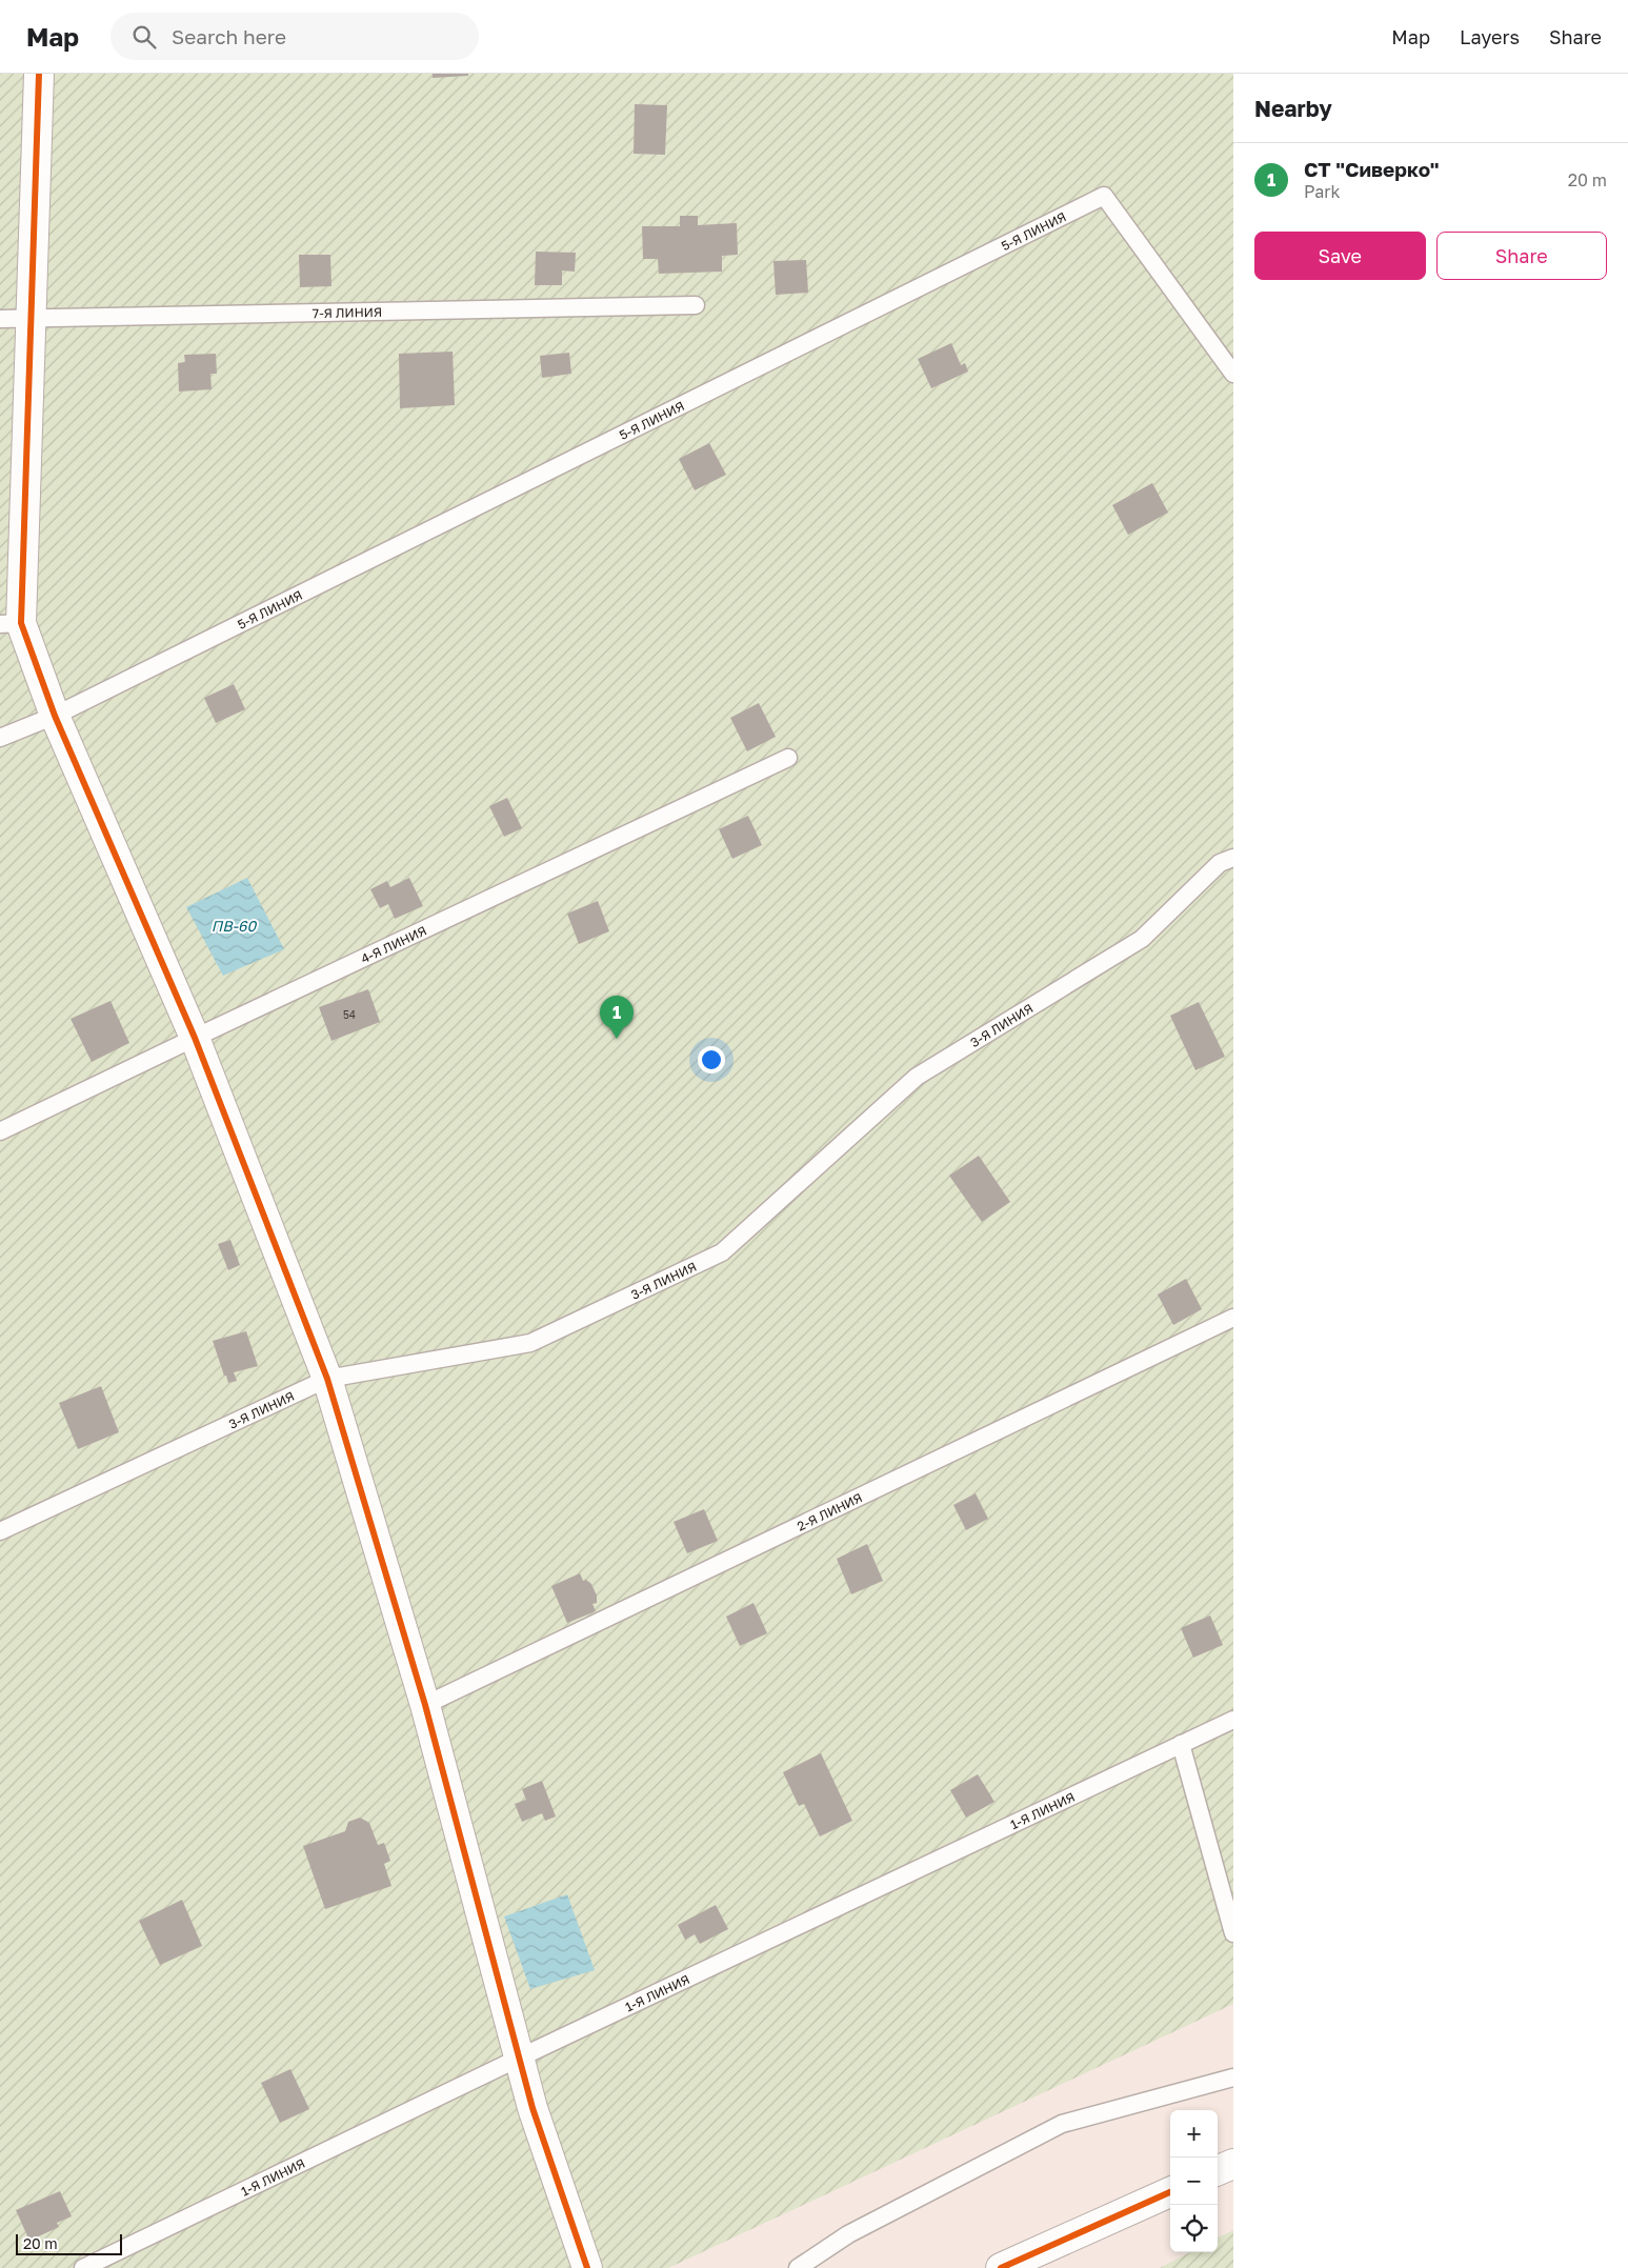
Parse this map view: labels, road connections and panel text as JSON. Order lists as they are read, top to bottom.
{
  "streets": {
    "lane": [
      "5-Я ЛИНИЯ",
      "7-Я ЛИНИЯ",
      "4-Я ЛИНИЯ",
      "3-Я ЛИНИЯ",
      "2-Я ЛИНИЯ",
      "1-Я ЛИНИЯ"
    ]
  },
  "water": ["ПВ-60"],
  "house_numbers": ["54"],
  "scale_bar": "20 m",
  "page": {
    "header": "Map",
    "search": "Search here",
    "nav": ["Map", "Layers", "Share"],
    "heading": "Nearby",
    "list": [
      {
        "mark": "1",
        "name": "СТ \"Сиверко\"",
        "note": "Park",
        "value": "20 m"
      }
    ],
    "buttons": ["Save", "Share"],
    "pins": "1",
    "map_buttons": ["+", "−"],
    "scale": "20 m"
  }
}
